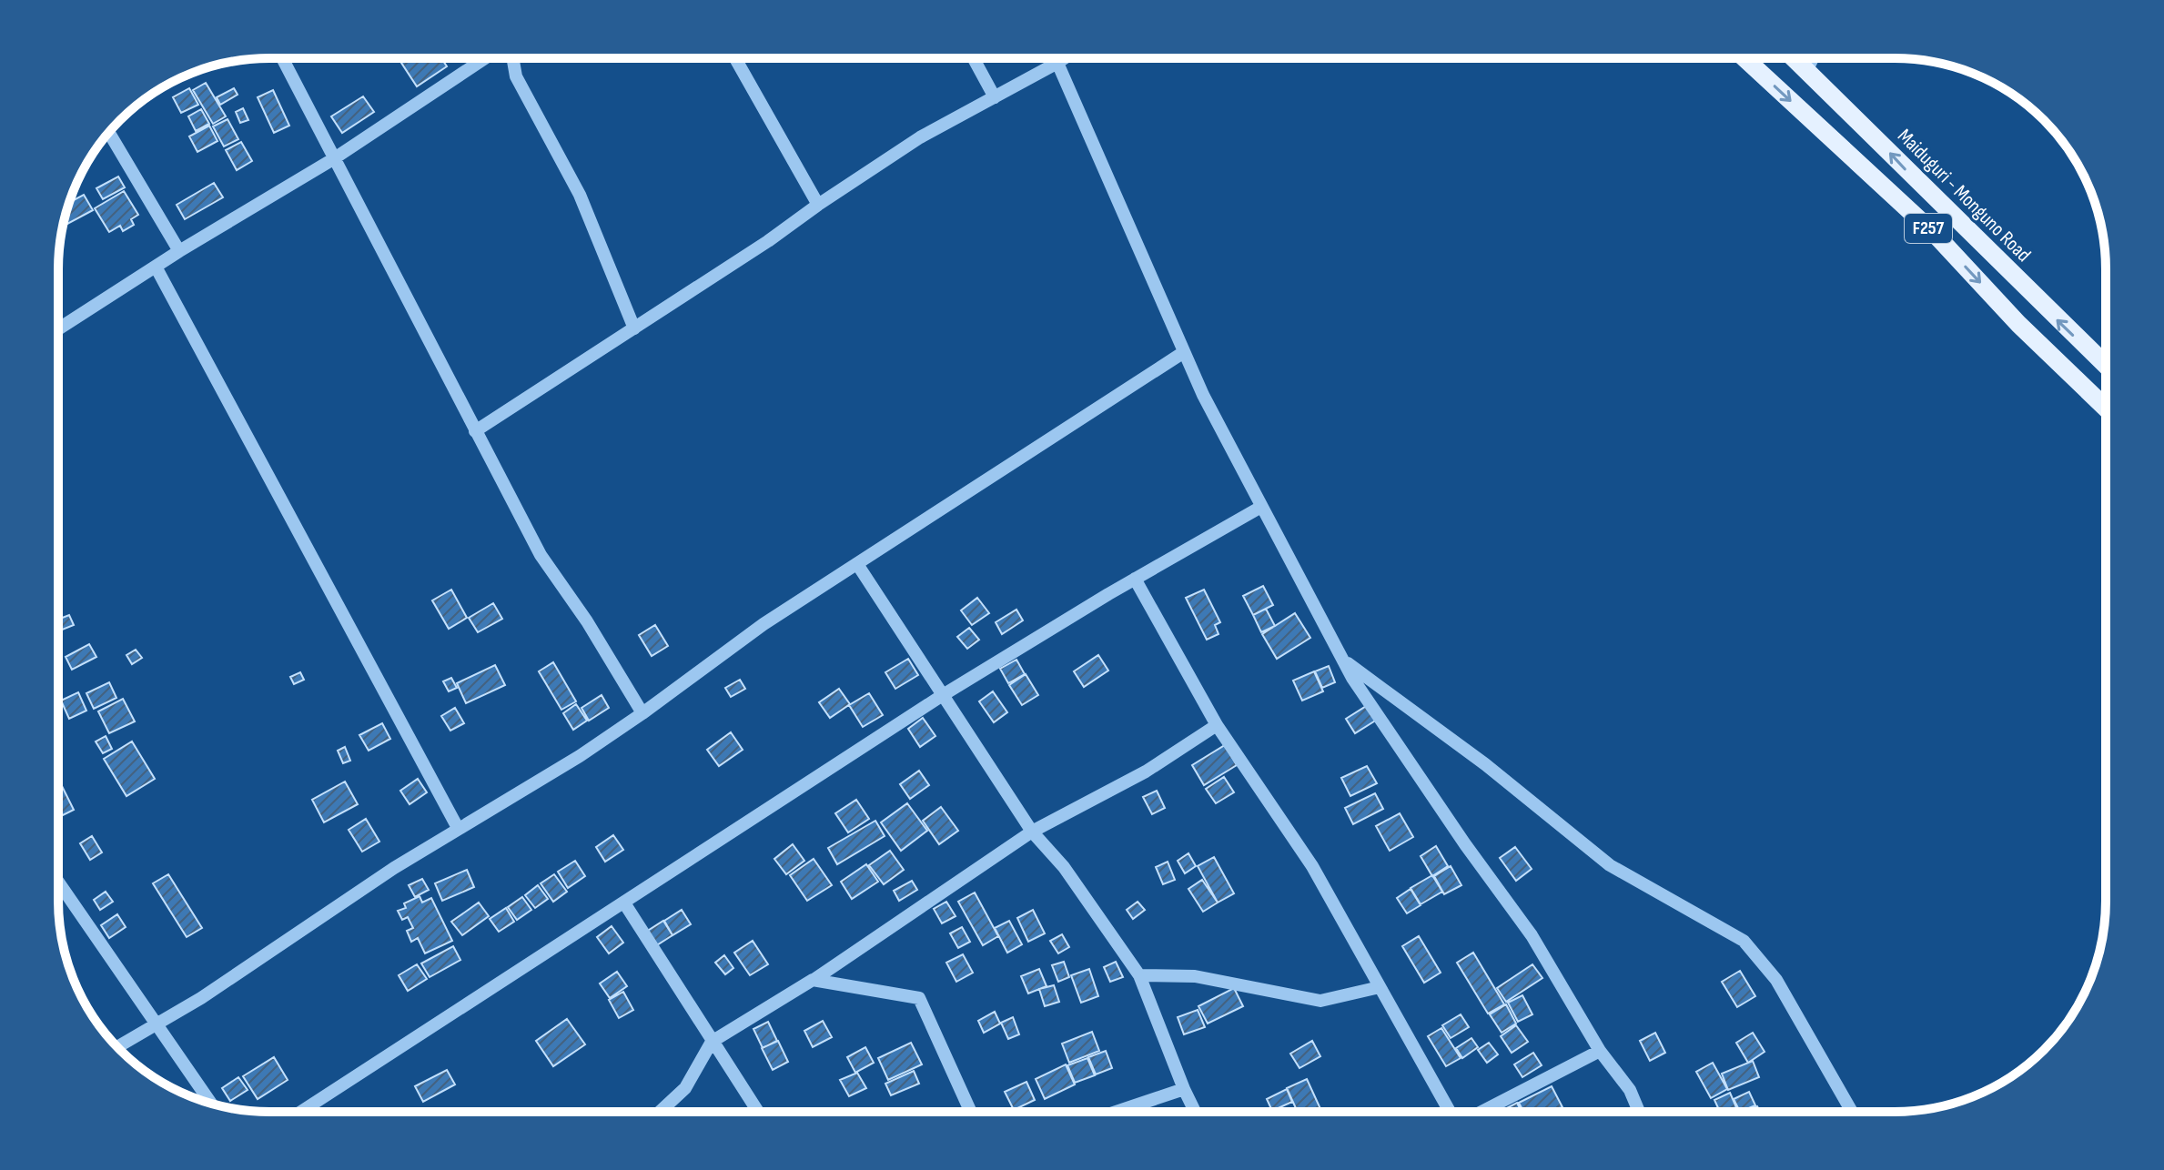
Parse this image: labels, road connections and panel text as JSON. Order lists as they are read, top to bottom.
{
  "streets": {
    "main road": ["Maiduguri - Monguno Road", "F257"]
  }
}
